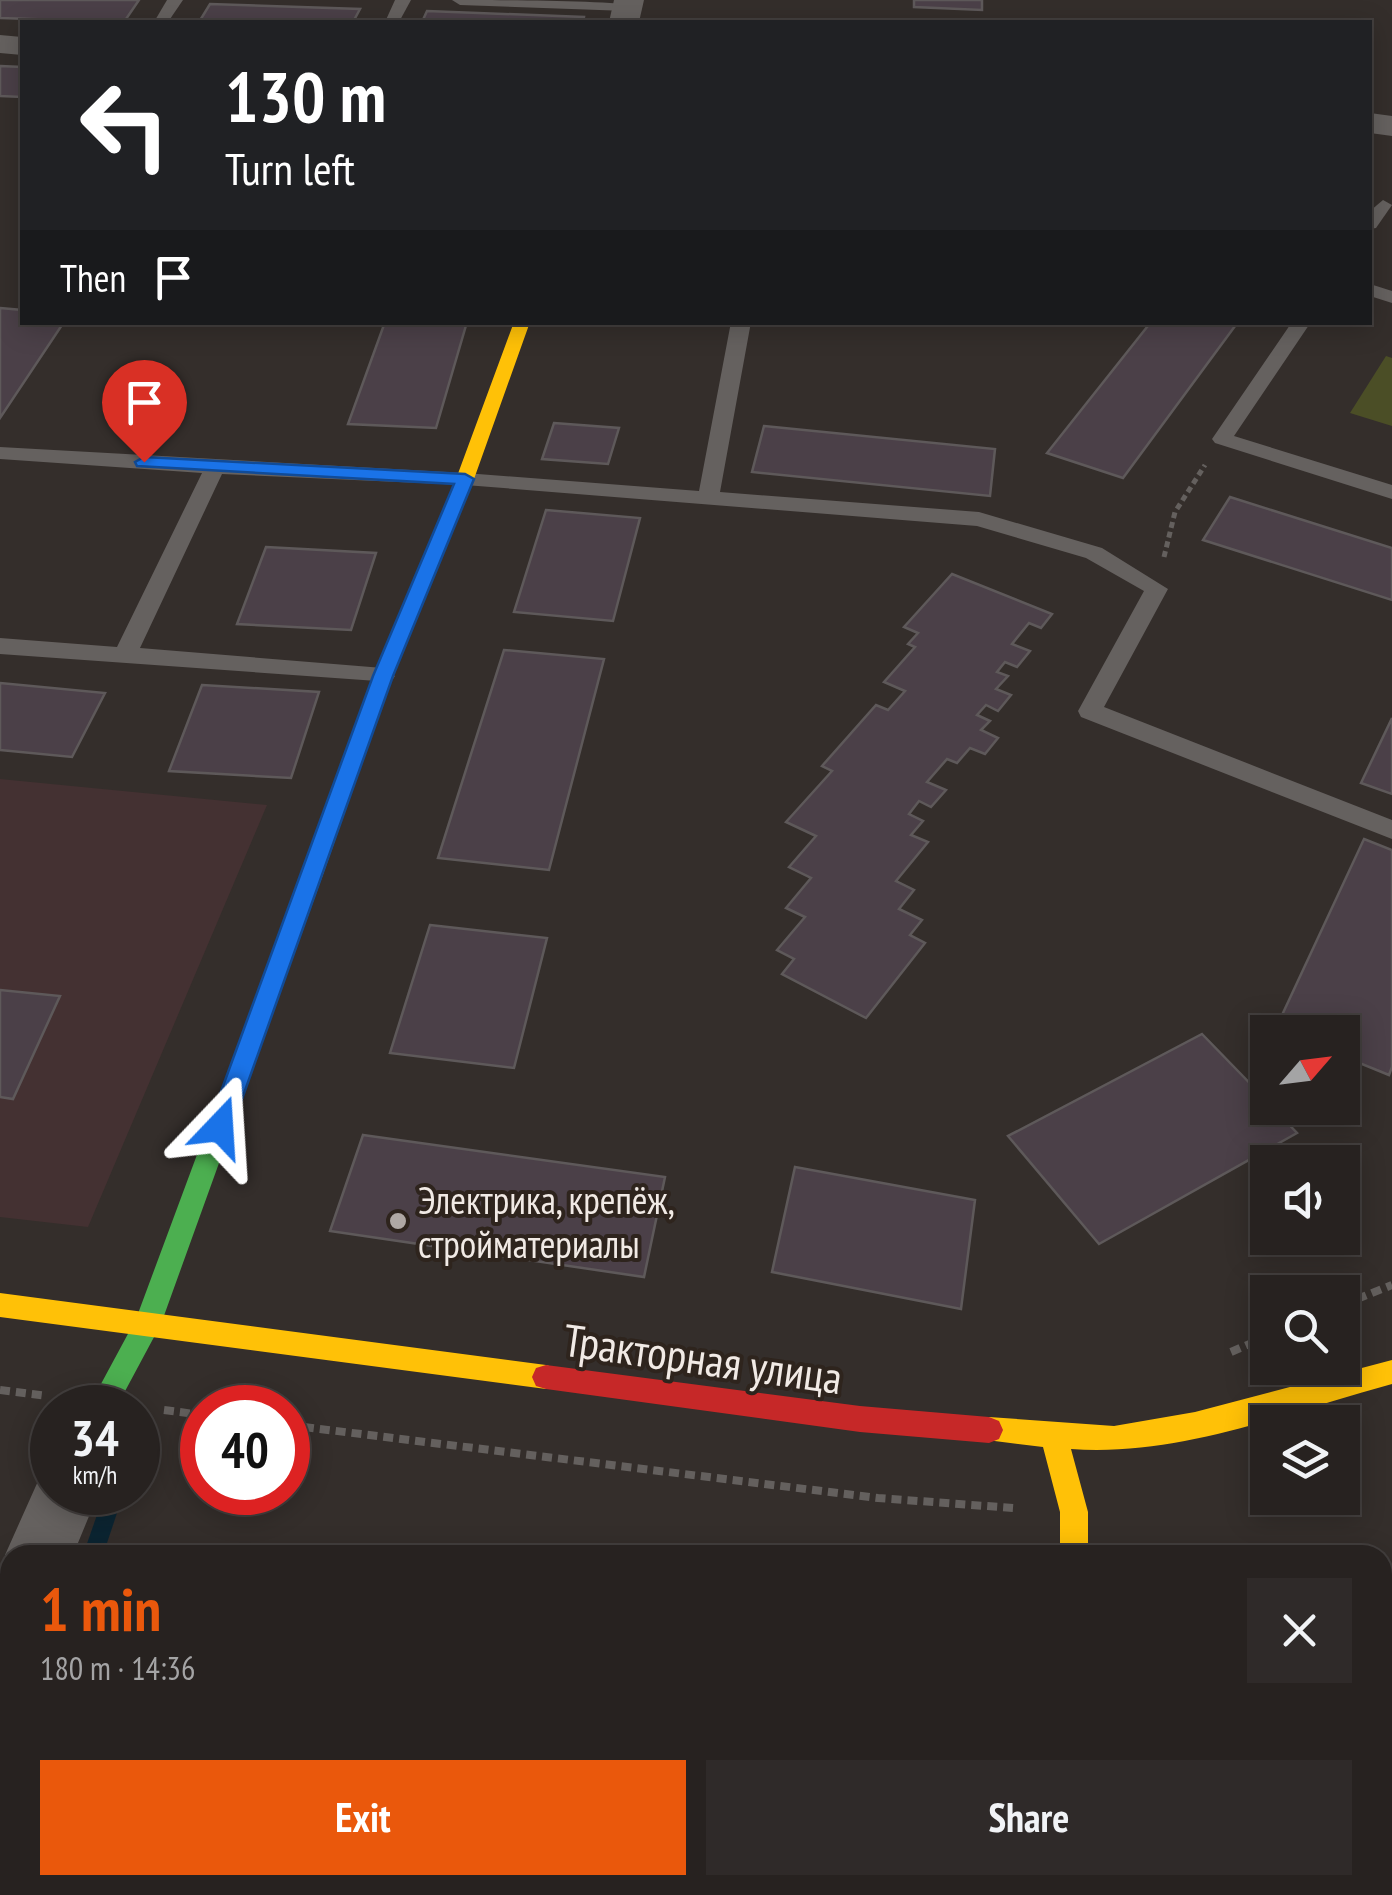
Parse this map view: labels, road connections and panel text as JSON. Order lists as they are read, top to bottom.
{
  "streets": {
    "street": ["Тракторная улица"]
  },
  "places": ["Электрика, крепёж, стройматериалы"],
  "north": "top right",
  "page": {
    "turn": ["130 m", "Turn left"],
    "then": "Then",
    "speed": "34 km/h",
    "limit": "40",
    "heading": ["1 min", "180 m · 14:36"],
    "buttons": ["Exit", "Share"]
  }
}
